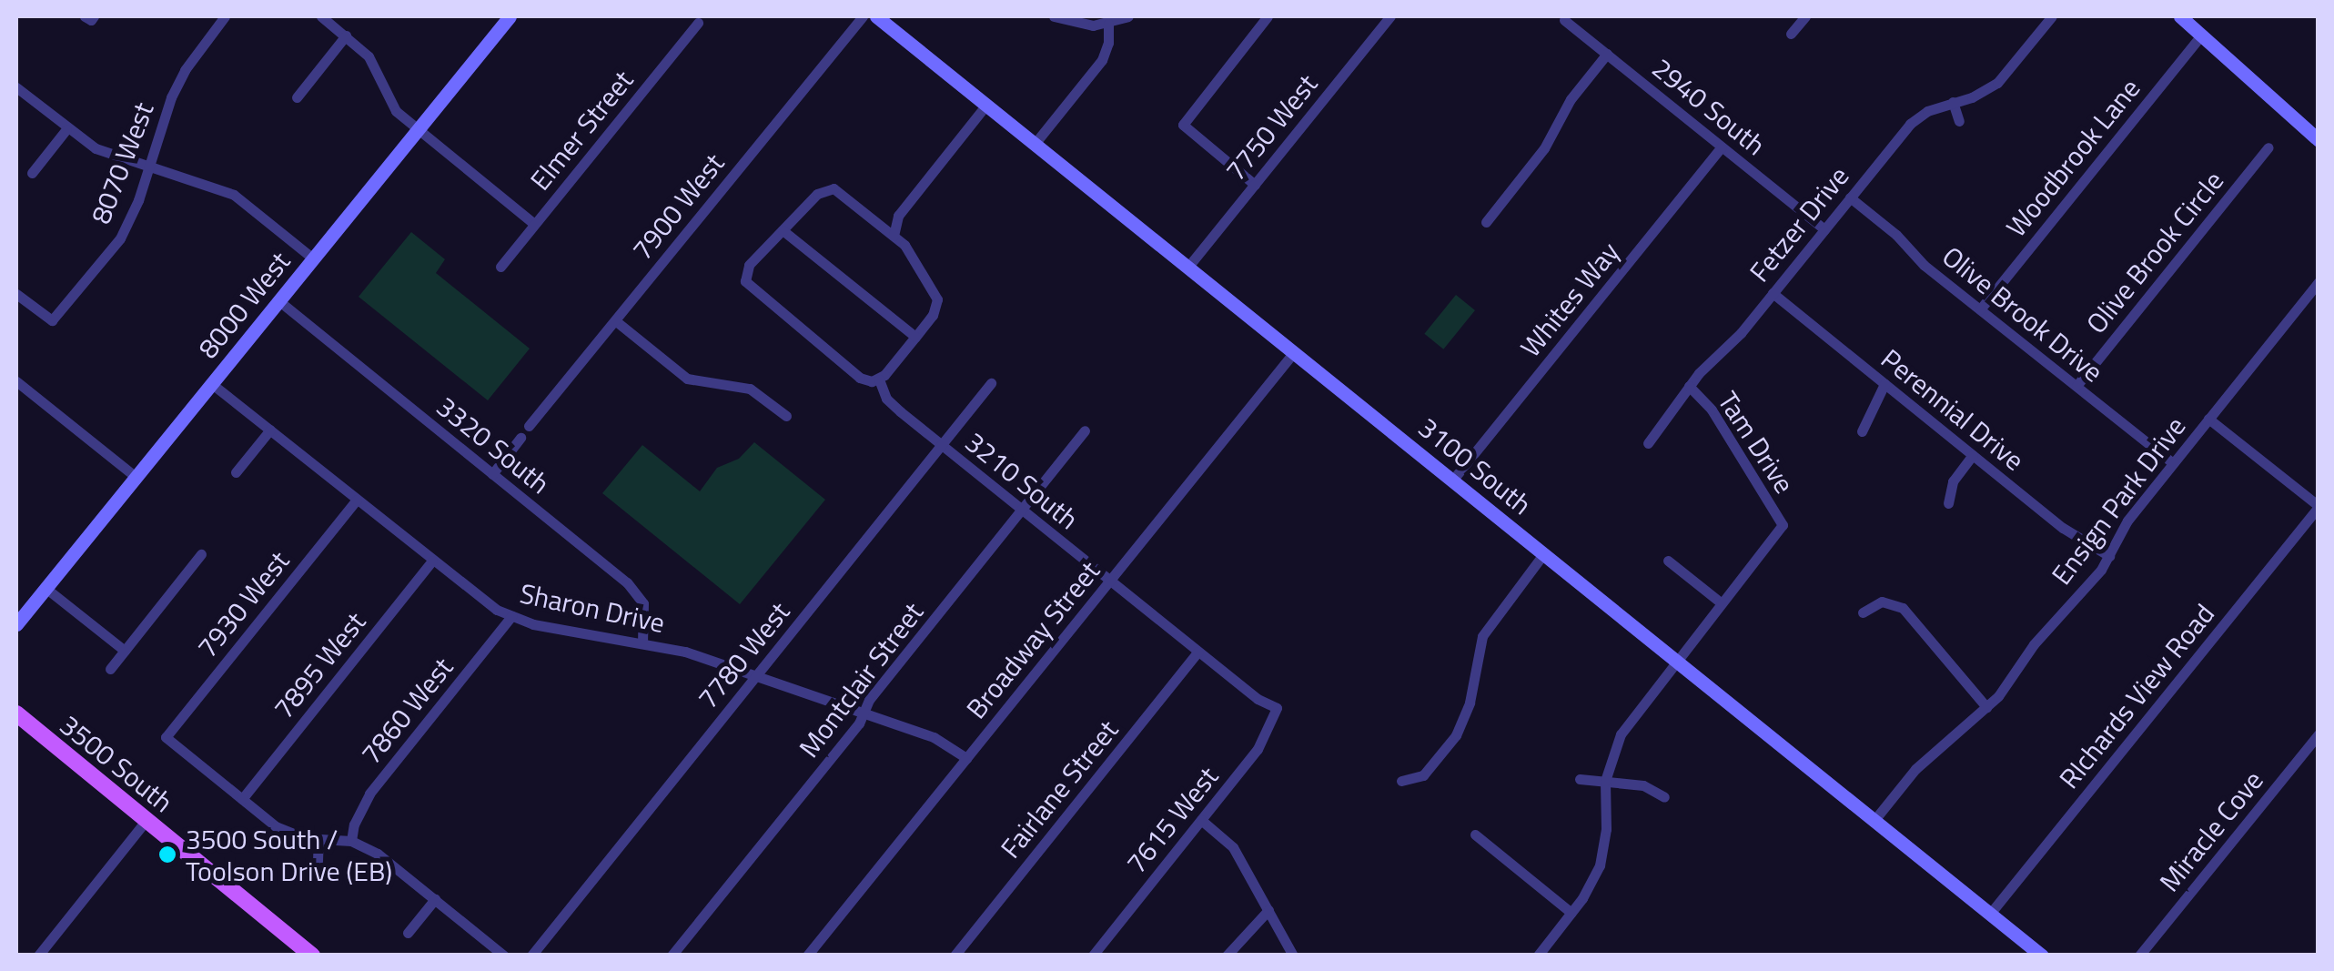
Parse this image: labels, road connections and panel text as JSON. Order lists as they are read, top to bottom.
{
  "streets": {
    "main road": ["3500 South"],
    "street": [
      "2940 South",
      "7750 West",
      "Elmer Street",
      "Woodbrook Lane",
      "8070 West",
      "7900 West",
      "Fetzer Drive",
      "Olive Brook Circle",
      "Whites Way",
      "8000 West",
      "Olive Brook Drive",
      "Perennial Drive",
      "Tam Drive",
      "3320 South",
      "3100 South",
      "3210 South",
      "Ensign Park Drive",
      "7930 West",
      "Sharon Drive",
      "Broadway Street",
      "7780 West",
      "7895 West",
      "Montclair Street",
      "RIchards View Road",
      "7860 West",
      "Fairlane Street",
      "7615 West",
      "Miracle Cove"
    ]
  },
  "crossings": [
    ["2940 South", "Fetzer Drive"],
    ["2940 South", "Whites Way"],
    ["7750 West", "3100 South"],
    ["Woodbrook Lane", "Olive Brook Drive"],
    ["Fetzer Drive", "Olive Brook Drive"],
    ["Fetzer Drive", "Perennial Drive"],
    ["Fetzer Drive", "Tam Drive"],
    ["Olive Brook Circle", "Olive Brook Drive"],
    ["Whites Way", "3100 South"],
    ["8000 West", "3320 South"],
    ["8000 West", "Sharon Drive"],
    ["Olive Brook Drive", "Ensign Park Drive"],
    ["Perennial Drive", "Ensign Park Drive"],
    ["3320 South", "Sharon Drive"],
    ["3100 South", "Ensign Park Drive"],
    ["3100 South", "Broadway Street"],
    ["3100 South", "RIchards View Road"],
    ["3210 South", "Broadway Street"],
    ["3210 South", "7780 West"],
    ["3210 South", "Montclair Street"],
    ["3210 South", "Fairlane Street"],
    ["3210 South", "7615 West"],
    ["7930 West", "Sharon Drive"],
    ["7930 West", "7895 West"],
    ["Sharon Drive", "Broadway Street"],
    ["Sharon Drive", "7780 West"],
    ["Sharon Drive", "7895 West"],
    ["Sharon Drive", "Montclair Street"],
    ["Sharon Drive", "7860 West"]
  ],
  "places": ["3500 South / Toolson Drive (EB)"]
}
